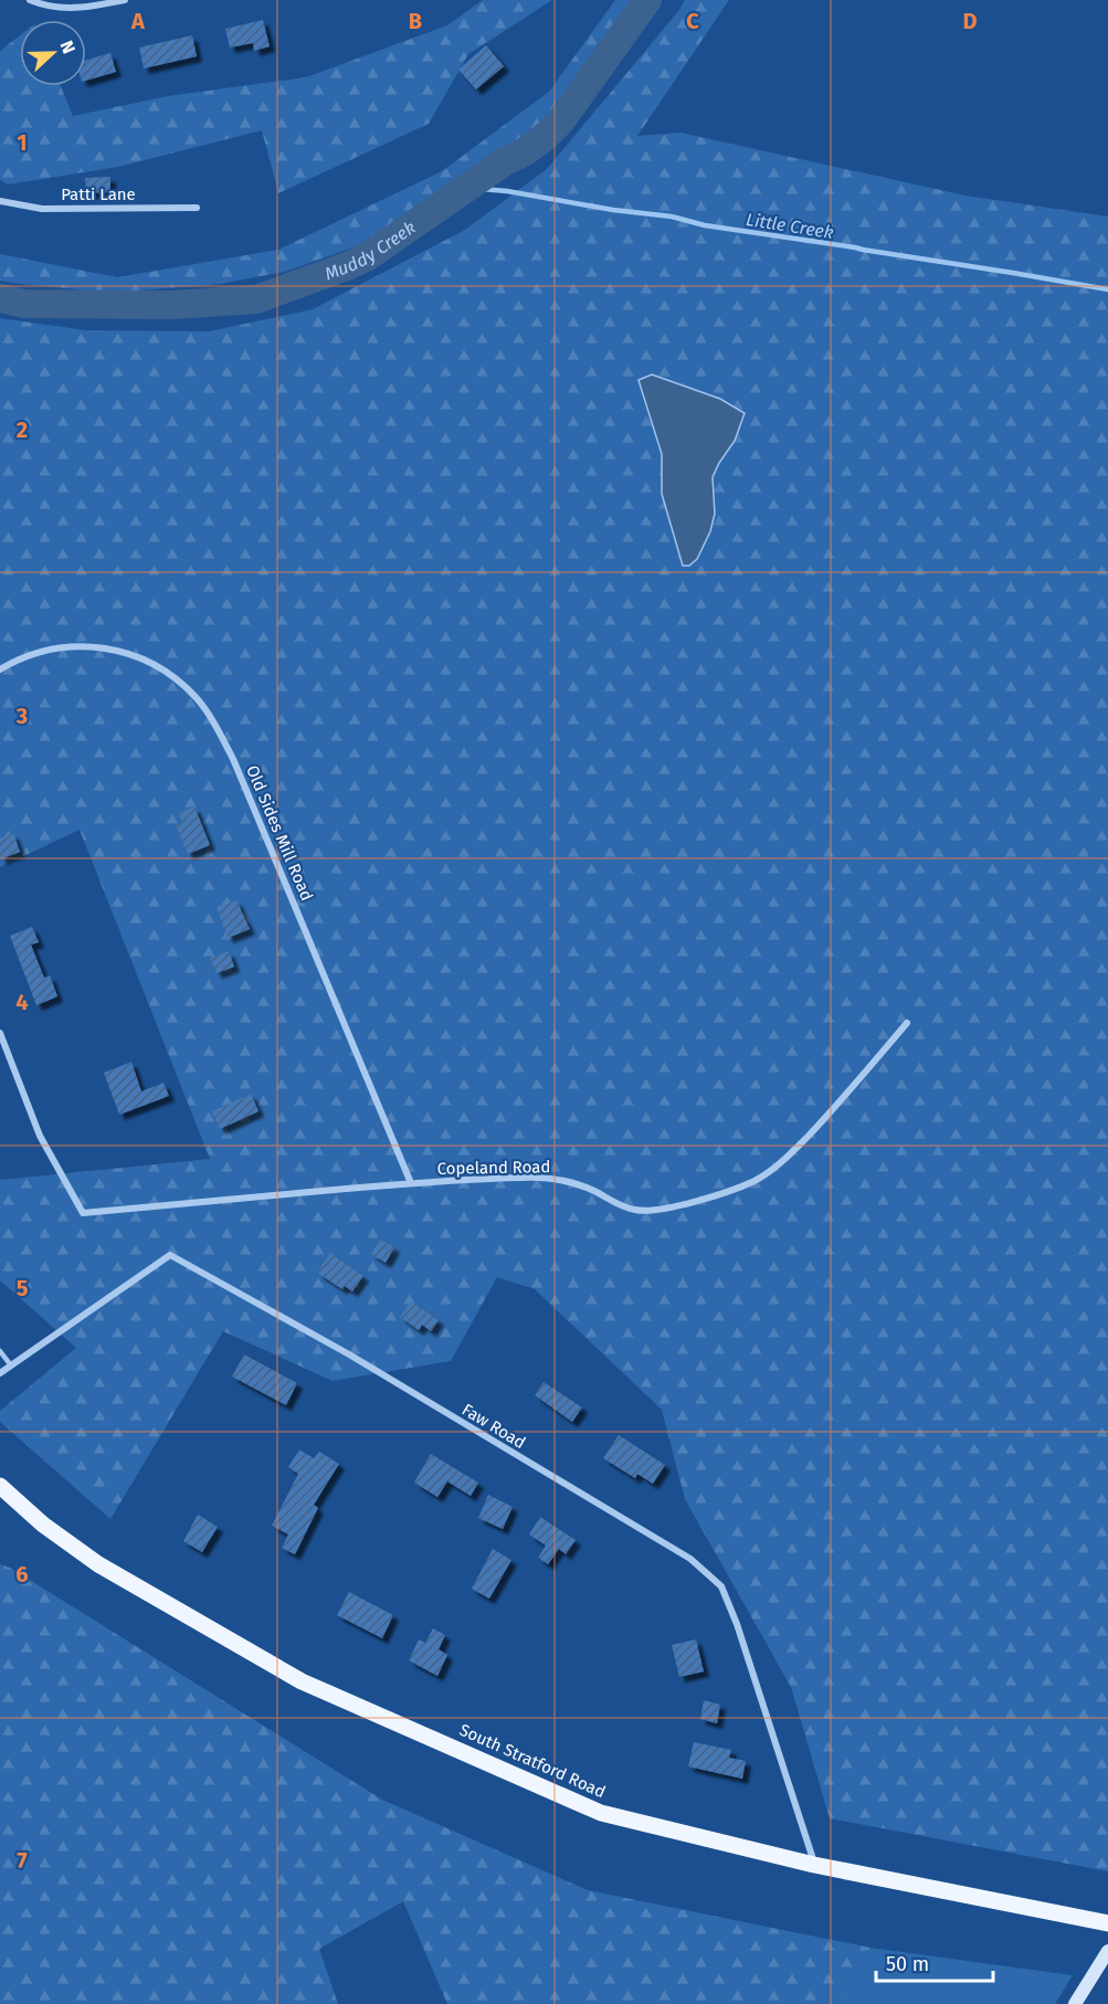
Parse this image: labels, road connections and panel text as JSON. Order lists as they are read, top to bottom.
{
  "streets": {
    "main road": ["South Stratford Road"],
    "street": [
      "Patti Lane",
      "Old Sides Mill Road",
      "Copeland Road",
      "Faw Road"
    ]
  },
  "crossings": [
    ["Old Sides Mill Road", "Copeland Road"],
    ["Faw Road", "South Stratford Road"]
  ],
  "water": ["Little Creek", "Muddy Creek"],
  "scale_bar": "50 m",
  "north": "right",
  "grid": {
    "columns": [
      "A",
      "B",
      "C",
      "D"
    ],
    "rows": [
      "1",
      "2",
      "3",
      "4",
      "5",
      "6",
      "7"
    ]
  }
}
